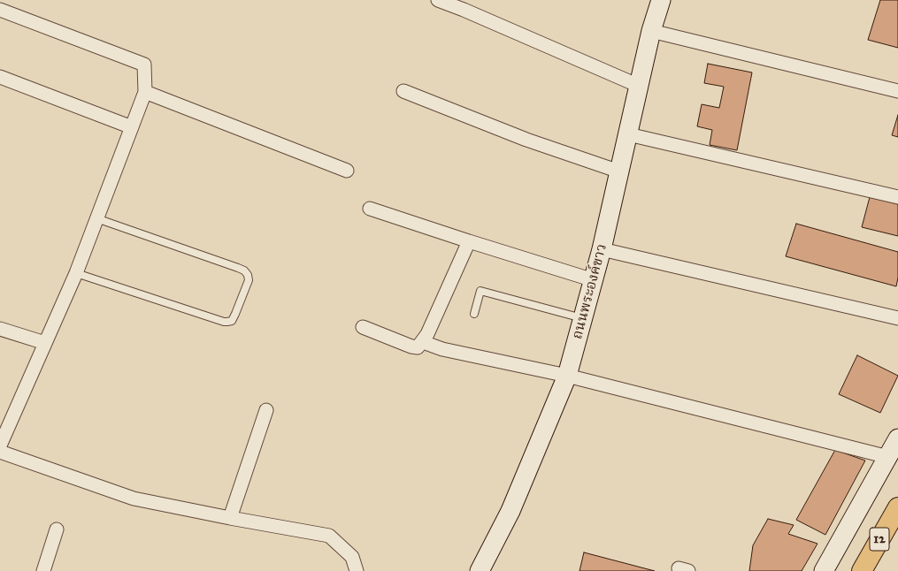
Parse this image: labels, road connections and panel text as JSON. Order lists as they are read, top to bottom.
{
  "streets": {
    "main road": ["12"],
    "street": ["ถนนพระองค์ขาว"]
  }
}
